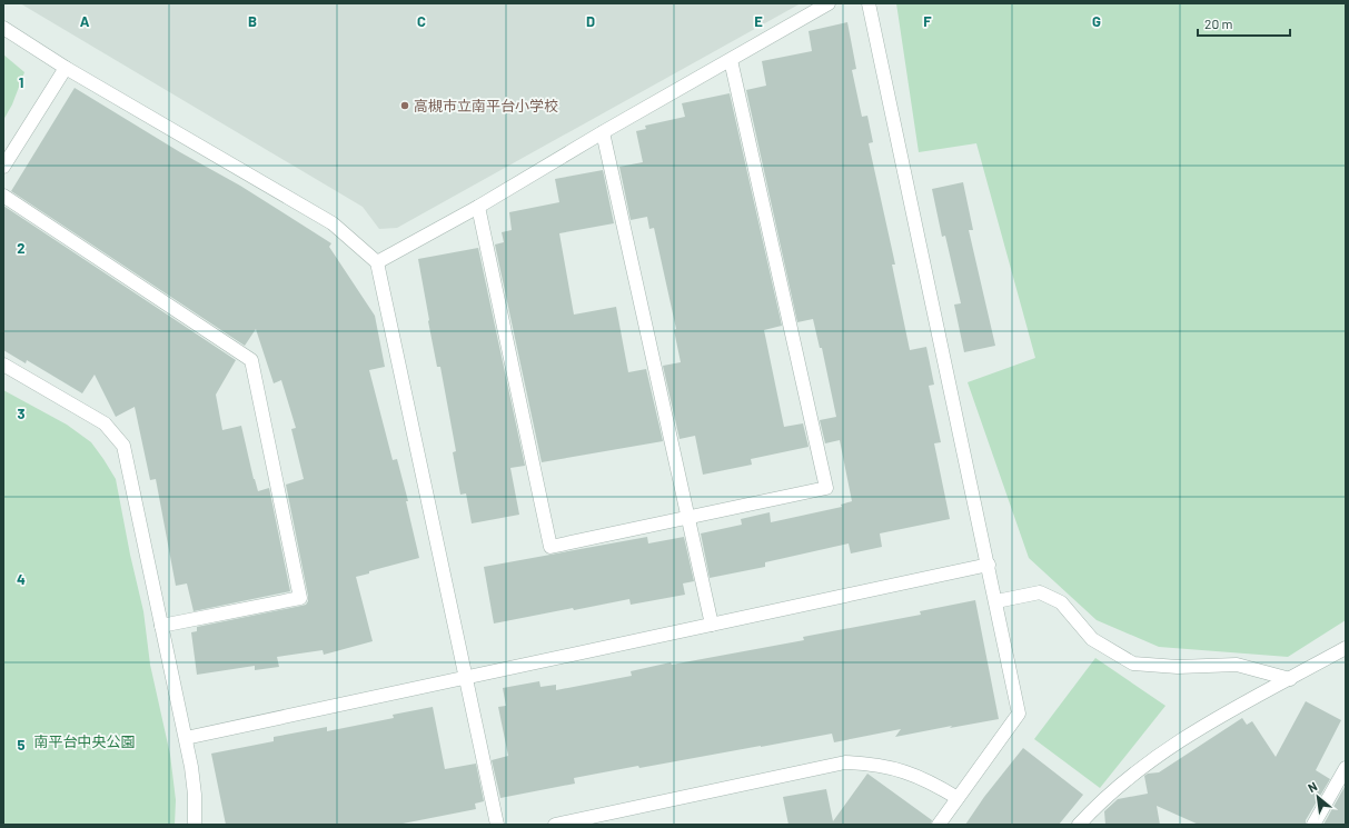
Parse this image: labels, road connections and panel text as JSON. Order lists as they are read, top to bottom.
{
  "parks": ["南平台中央公園"],
  "places": ["高槻市立南平台小学校"],
  "scale_bar": "20 m",
  "north": "top left",
  "grid": {
    "columns": [
      "A",
      "B",
      "C",
      "D",
      "E",
      "F",
      "G"
    ],
    "rows": [
      "1",
      "2",
      "3",
      "4",
      "5"
    ]
  }
}
